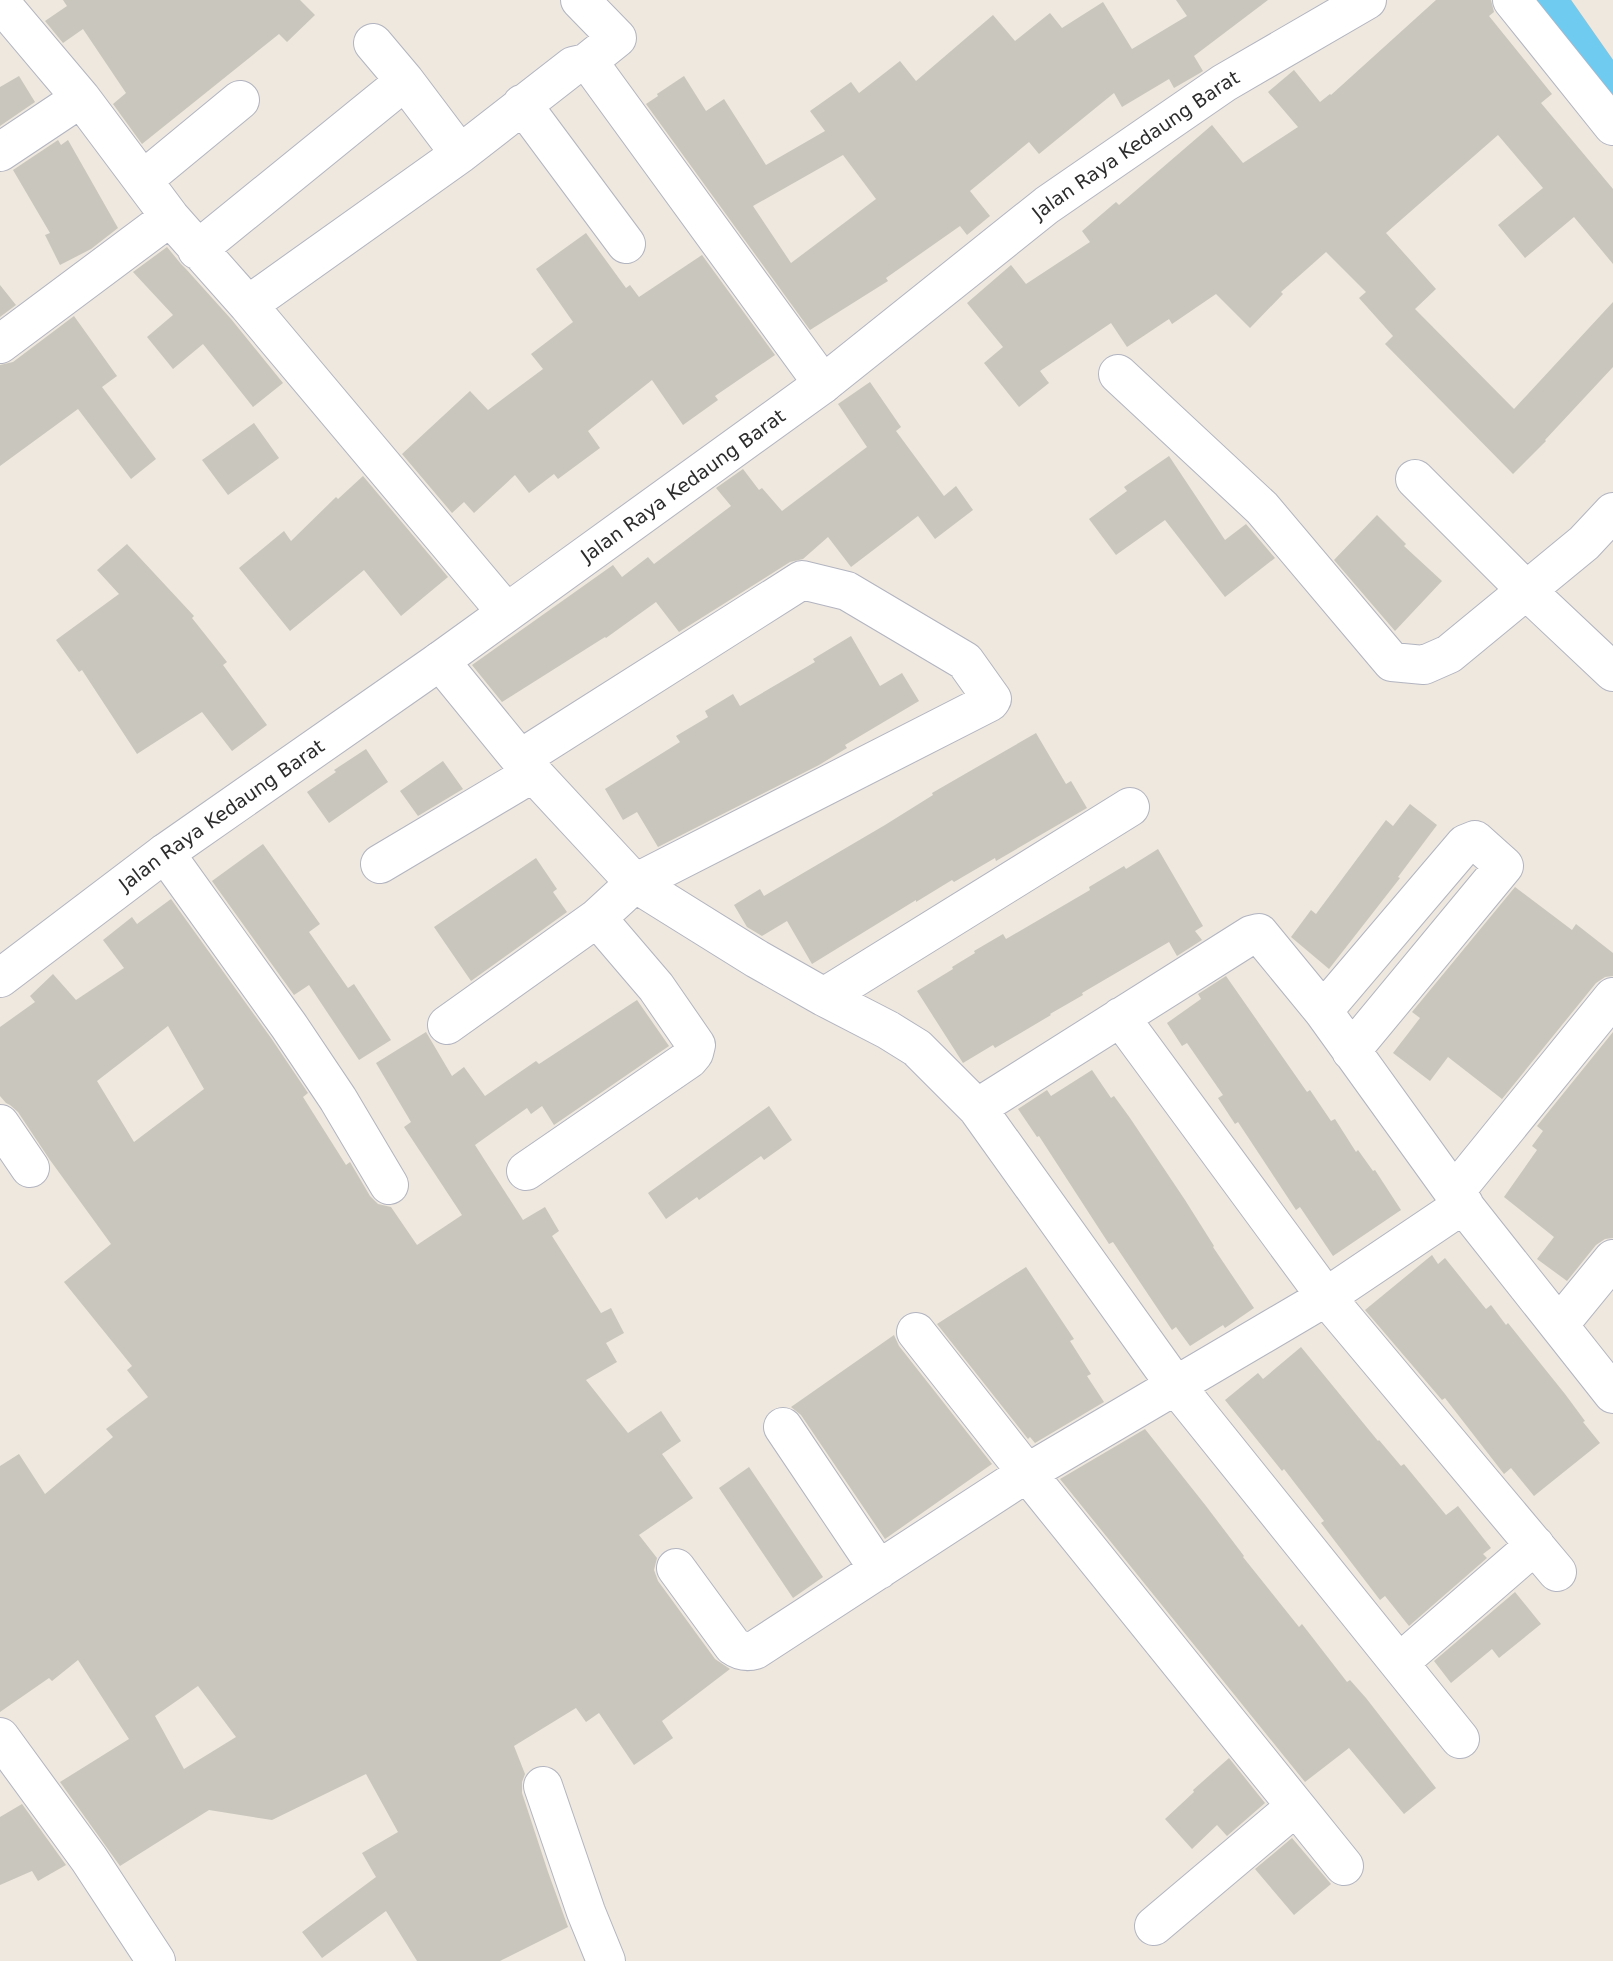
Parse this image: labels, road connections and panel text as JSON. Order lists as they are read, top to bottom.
{
  "streets": {
    "street": ["Jalan Raya Kedaung Barat"]
  }
}
